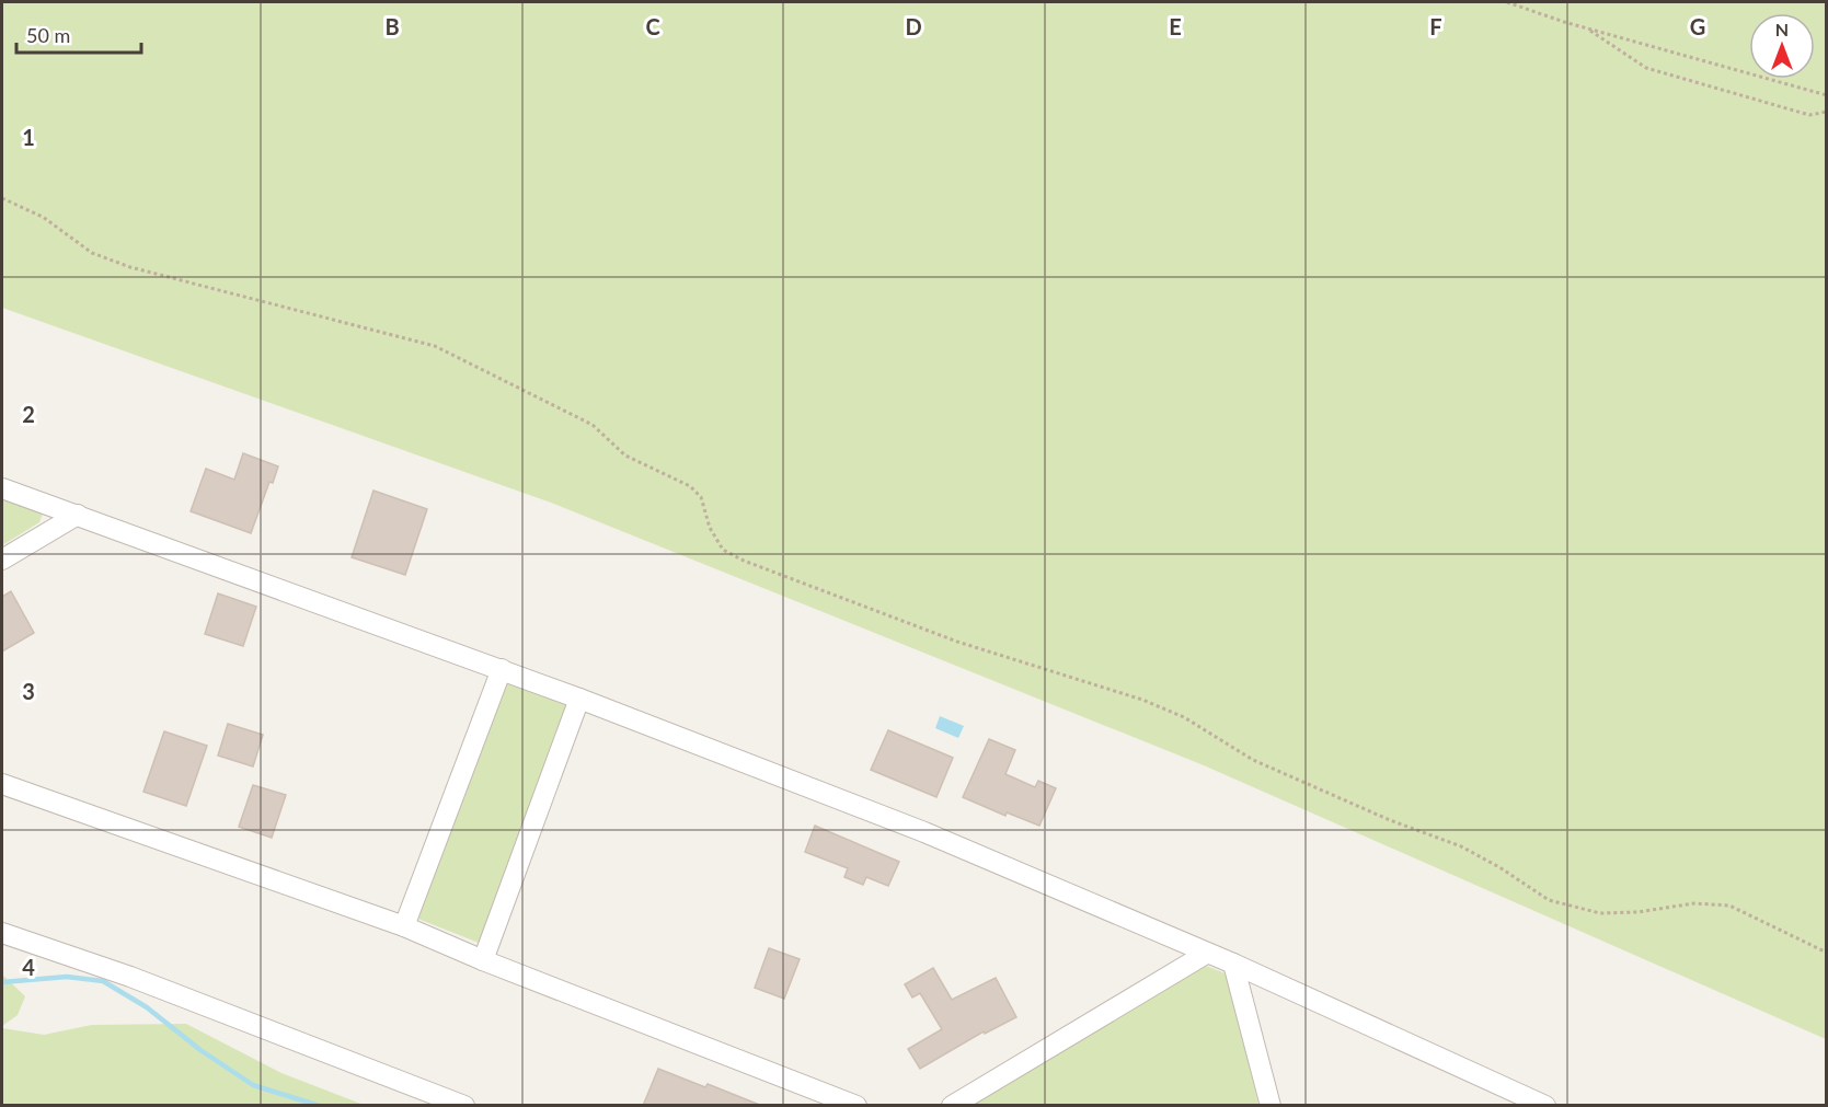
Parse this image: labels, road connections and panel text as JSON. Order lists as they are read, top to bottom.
{
  "scale_bar": "50 m",
  "north": "top",
  "grid": {
    "columns": [
      "B",
      "C",
      "D",
      "E",
      "F",
      "G"
    ],
    "rows": [
      "1",
      "2",
      "3",
      "4"
    ]
  }
}
